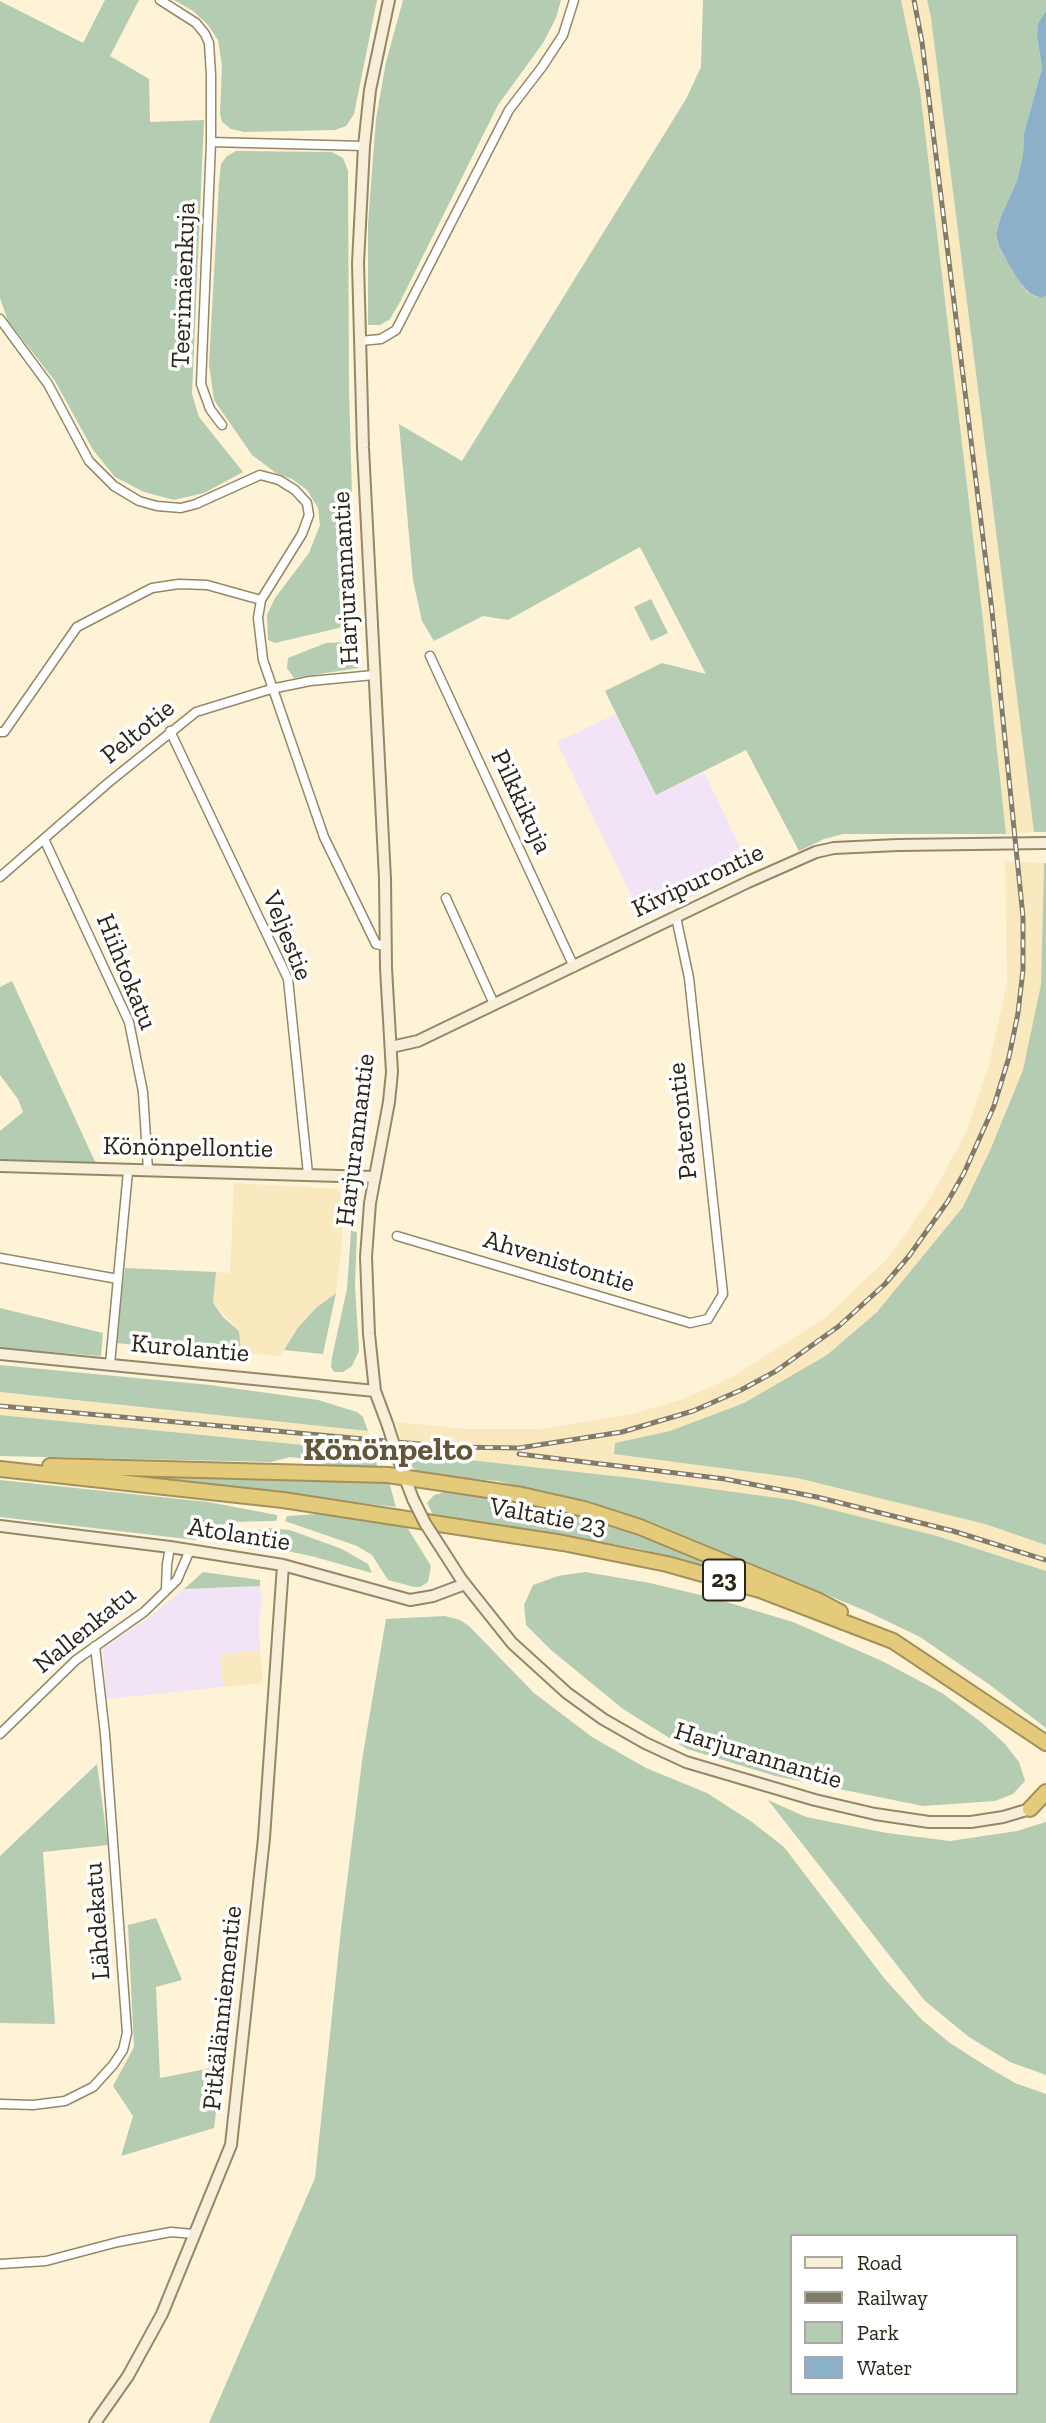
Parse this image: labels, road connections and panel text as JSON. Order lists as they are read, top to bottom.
{
  "streets": {
    "highway": ["Valtatie 23", "23"],
    "street": [
      "Teerimäenkuja",
      "Harjurannantie",
      "Peltotie",
      "Pilkkikuja",
      "Kivipurontie",
      "Veljestie",
      "Hiihtokatu",
      "Paterontie",
      "Könönpellontie",
      "Ahvenistontie",
      "Kurolantie",
      "Atolantie",
      "Nallenkatu",
      "Lähdekatu",
      "Pitkälänniementie"
    ]
  },
  "crossings": [
    ["Harjurannantie", "Peltotie"],
    ["Harjurannantie", "Kivipurontie"],
    ["Harjurannantie", "Könönpellontie"],
    ["Harjurannantie", "Kurolantie"],
    ["Harjurannantie", "Atolantie"],
    ["Peltotie", "Veljestie"],
    ["Peltotie", "Hiihtokatu"],
    ["Pilkkikuja", "Kivipurontie"],
    ["Kivipurontie", "Paterontie"],
    ["Veljestie", "Könönpellontie"],
    ["Hiihtokatu", "Könönpellontie"],
    ["Paterontie", "Ahvenistontie"],
    ["Atolantie", "Nallenkatu"],
    ["Atolantie", "Pitkälänniementie"],
    ["Nallenkatu", "Lähdekatu"]
  ],
  "districts": ["Könönpelto"],
  "legend": [
    "Road",
    "Railway",
    "Park",
    "Water"
  ]
}
